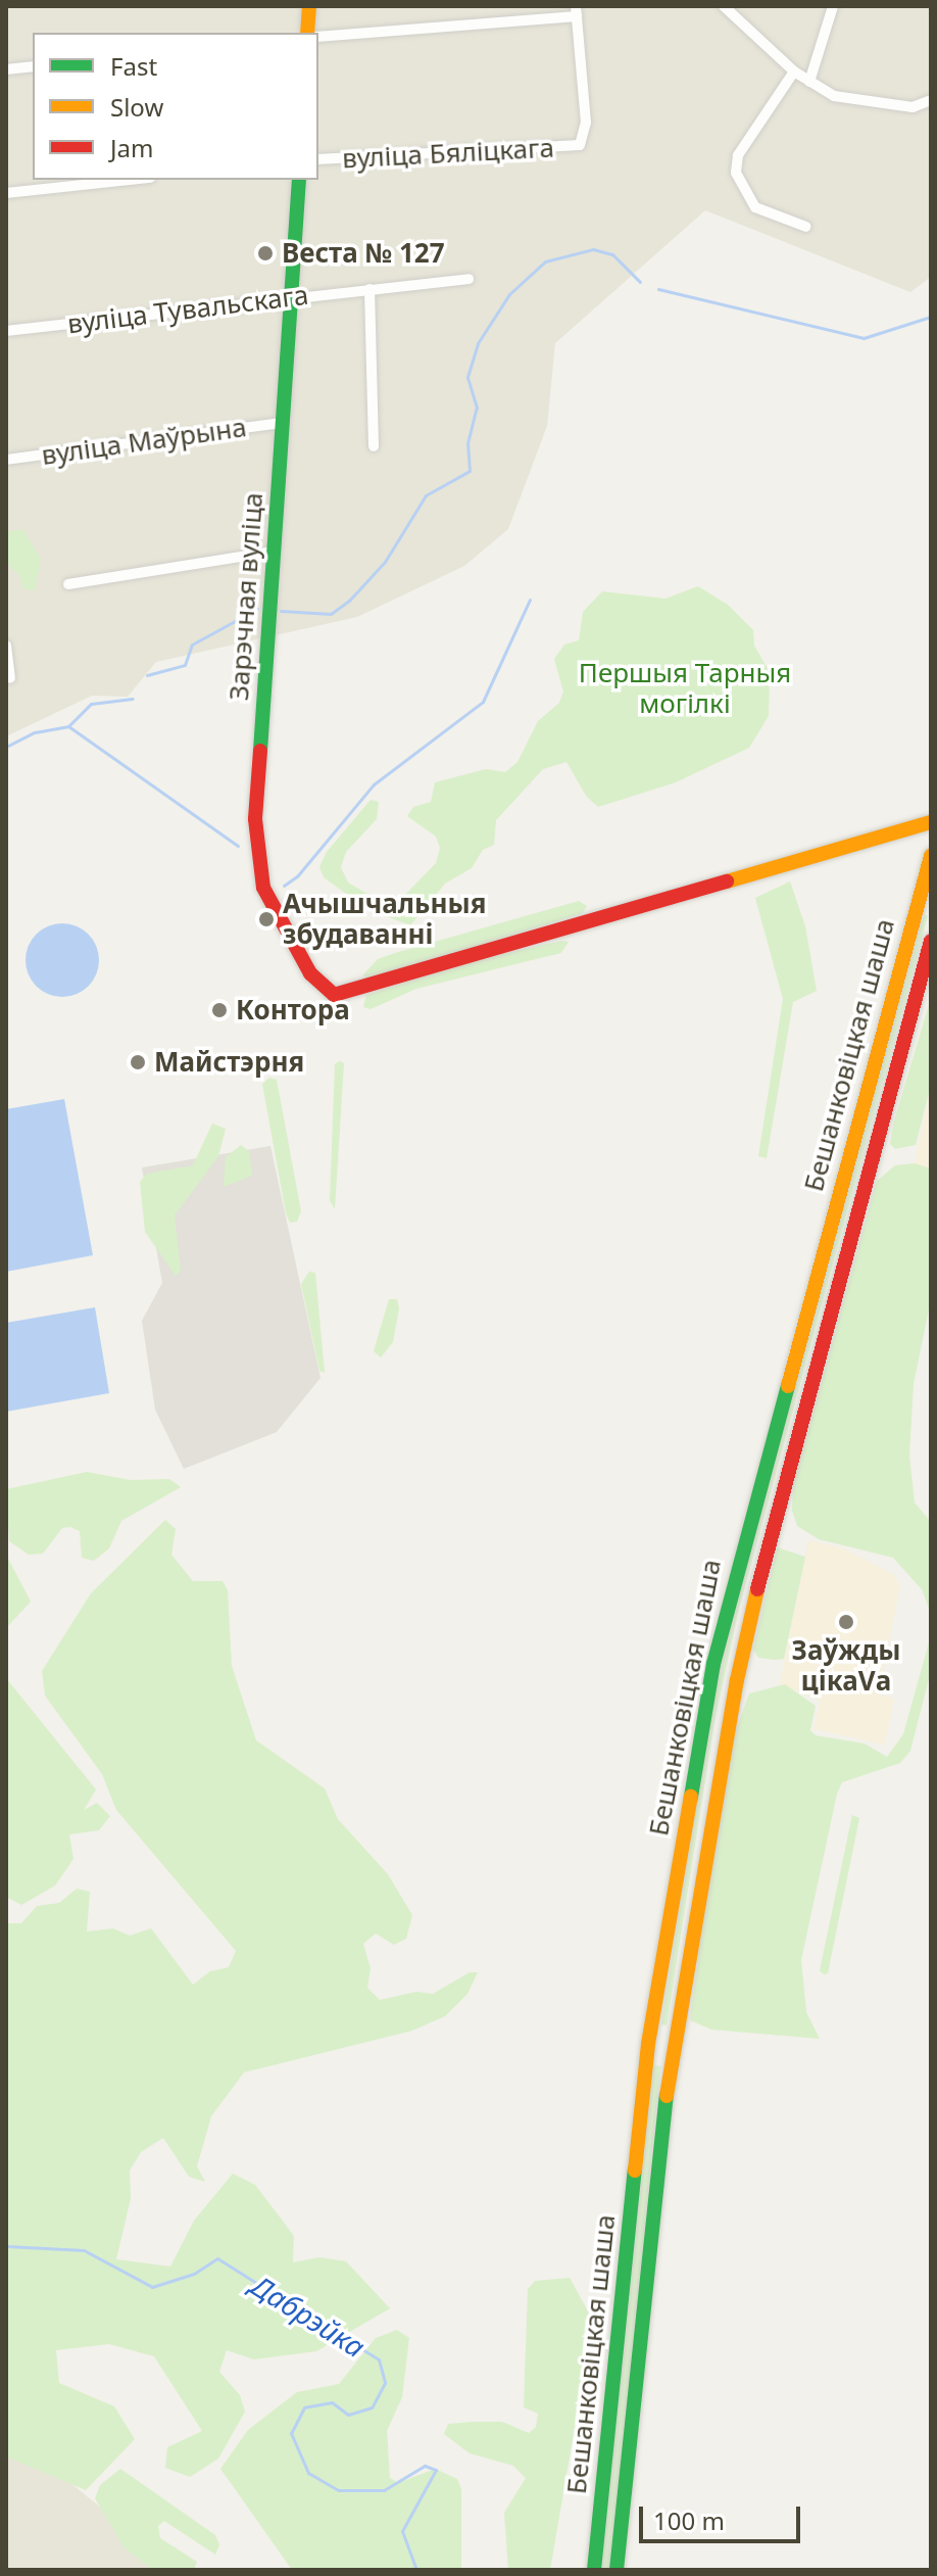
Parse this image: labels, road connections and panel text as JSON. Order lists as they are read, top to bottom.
{
  "streets": {
    "main road": ["Зарэчная вуліца", "Бешанковіцкая шаша"],
    "street": ["вуліца Бяліцкага", "вуліца Тувальскага", "вуліца Маўрына"]
  },
  "crossings": [
    ["вуліца Тувальскага", "Зарэчная вуліца"],
    ["вуліца Маўрына", "Зарэчная вуліца"]
  ],
  "water": ["Дабрэйка"],
  "parks": ["Першыя Тарныя могілкі"],
  "places": [
    "Веста № 127",
    "Ачышчальныя збудаванні",
    "Контора",
    "Майстэрня",
    "Заўжды цікаVа"
  ],
  "legend": ["Fast", "Slow", "Jam"],
  "scale_bar": "100 m"
}
